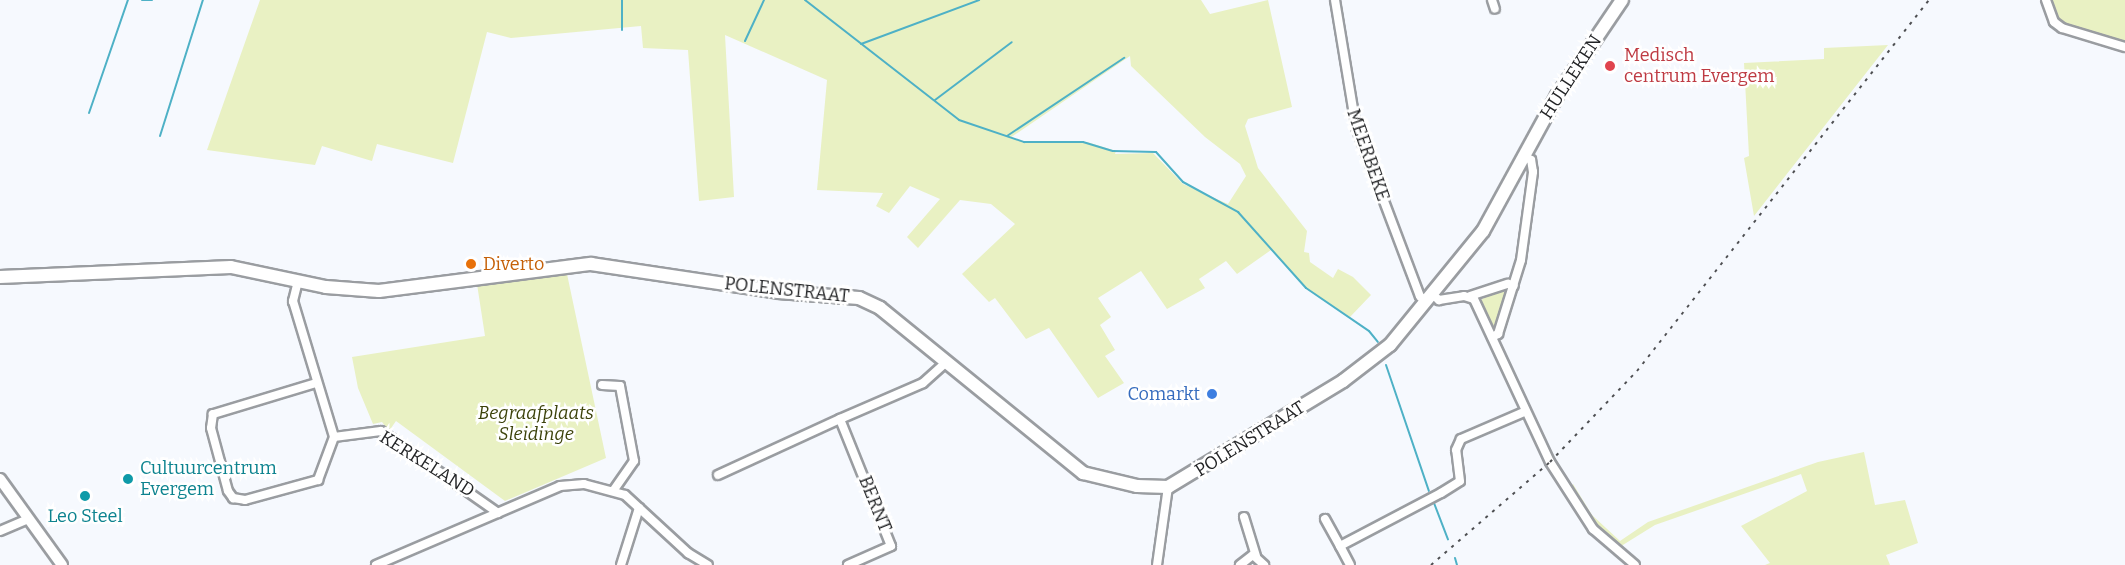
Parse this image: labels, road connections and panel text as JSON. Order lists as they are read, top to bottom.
{
  "streets": {
    "main road": ["HULLEKEN", "POLENSTRAAT"],
    "street": ["MEERBEKE", "KERKELAND", "BERNT"]
  },
  "crossings": [
    ["HULLEKEN", "MEERBEKE"],
    ["HULLEKEN", "POLENSTRAAT"]
  ],
  "parks": ["Begraafplaats Sleidinge"],
  "places": [
    "Medisch centrum Evergem",
    "Diverto",
    "Comarkt",
    "Cultuurcentrum Evergem",
    "Leo Steel"
  ]
}
